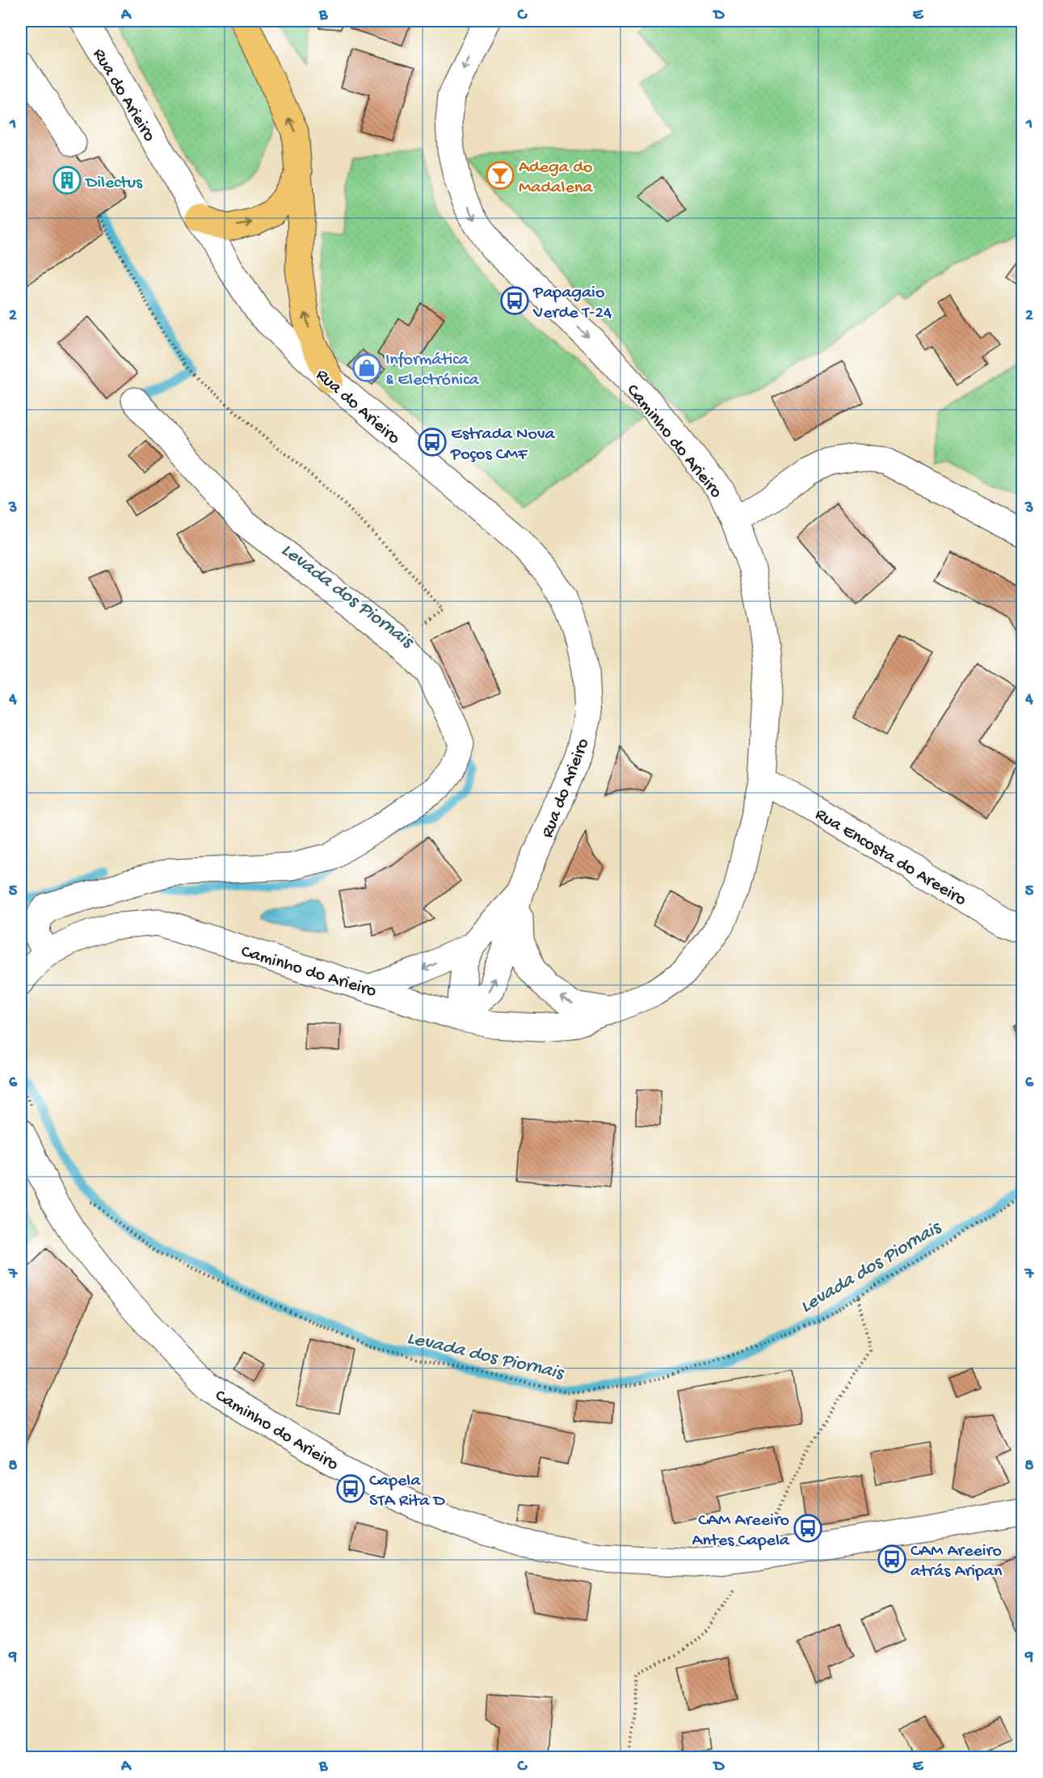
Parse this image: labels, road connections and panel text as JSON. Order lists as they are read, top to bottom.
{
  "streets": {
    "street": ["Rua do Arieiro", "Caminho do Arieiro", "Rua Encosta do Areeiro"]
  },
  "crossings": [
    ["Rua do Arieiro", "Caminho do Arieiro"],
    ["Caminho do Arieiro", "Rua Encosta do Areeiro"]
  ],
  "water": ["Levada dos Piornais"],
  "places": {
    "bar": ["Adega do Madalena"],
    "building": ["Dilectus"],
    "bus stop": [
      "Papagaio Verde T-24",
      "Estrada Nova Poços CMF",
      "Capela STA Rita D",
      "CAM Areeiro Antes Capela",
      "CAM Areeiro atrás Aripan"
    ],
    "shop": ["Informática & Electrónica"]
  },
  "grid": {
    "columns": [
      "A",
      "B",
      "C",
      "D",
      "E"
    ],
    "rows": [
      "1",
      "2",
      "3",
      "4",
      "5",
      "6",
      "7",
      "8",
      "9"
    ]
  }
}
